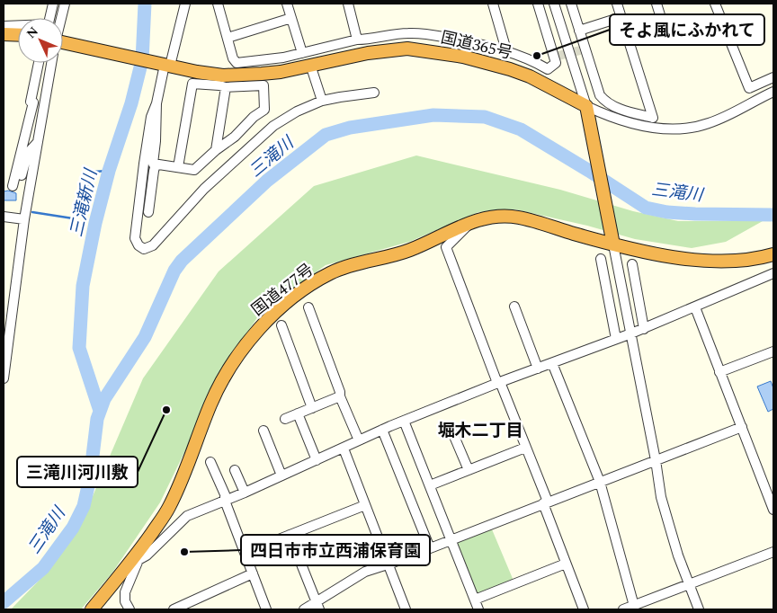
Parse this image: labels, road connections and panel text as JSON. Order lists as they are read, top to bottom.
{
  "streets": {
    "highway": ["国道365号", "国道477号"]
  },
  "districts": ["堀木二丁目"],
  "water": ["三滝川", "三滝新川"],
  "places": ["そよ風にふかれて", "三滝川河川敷", "四日市市立西浦保育園"],
  "north": "top left"
}
